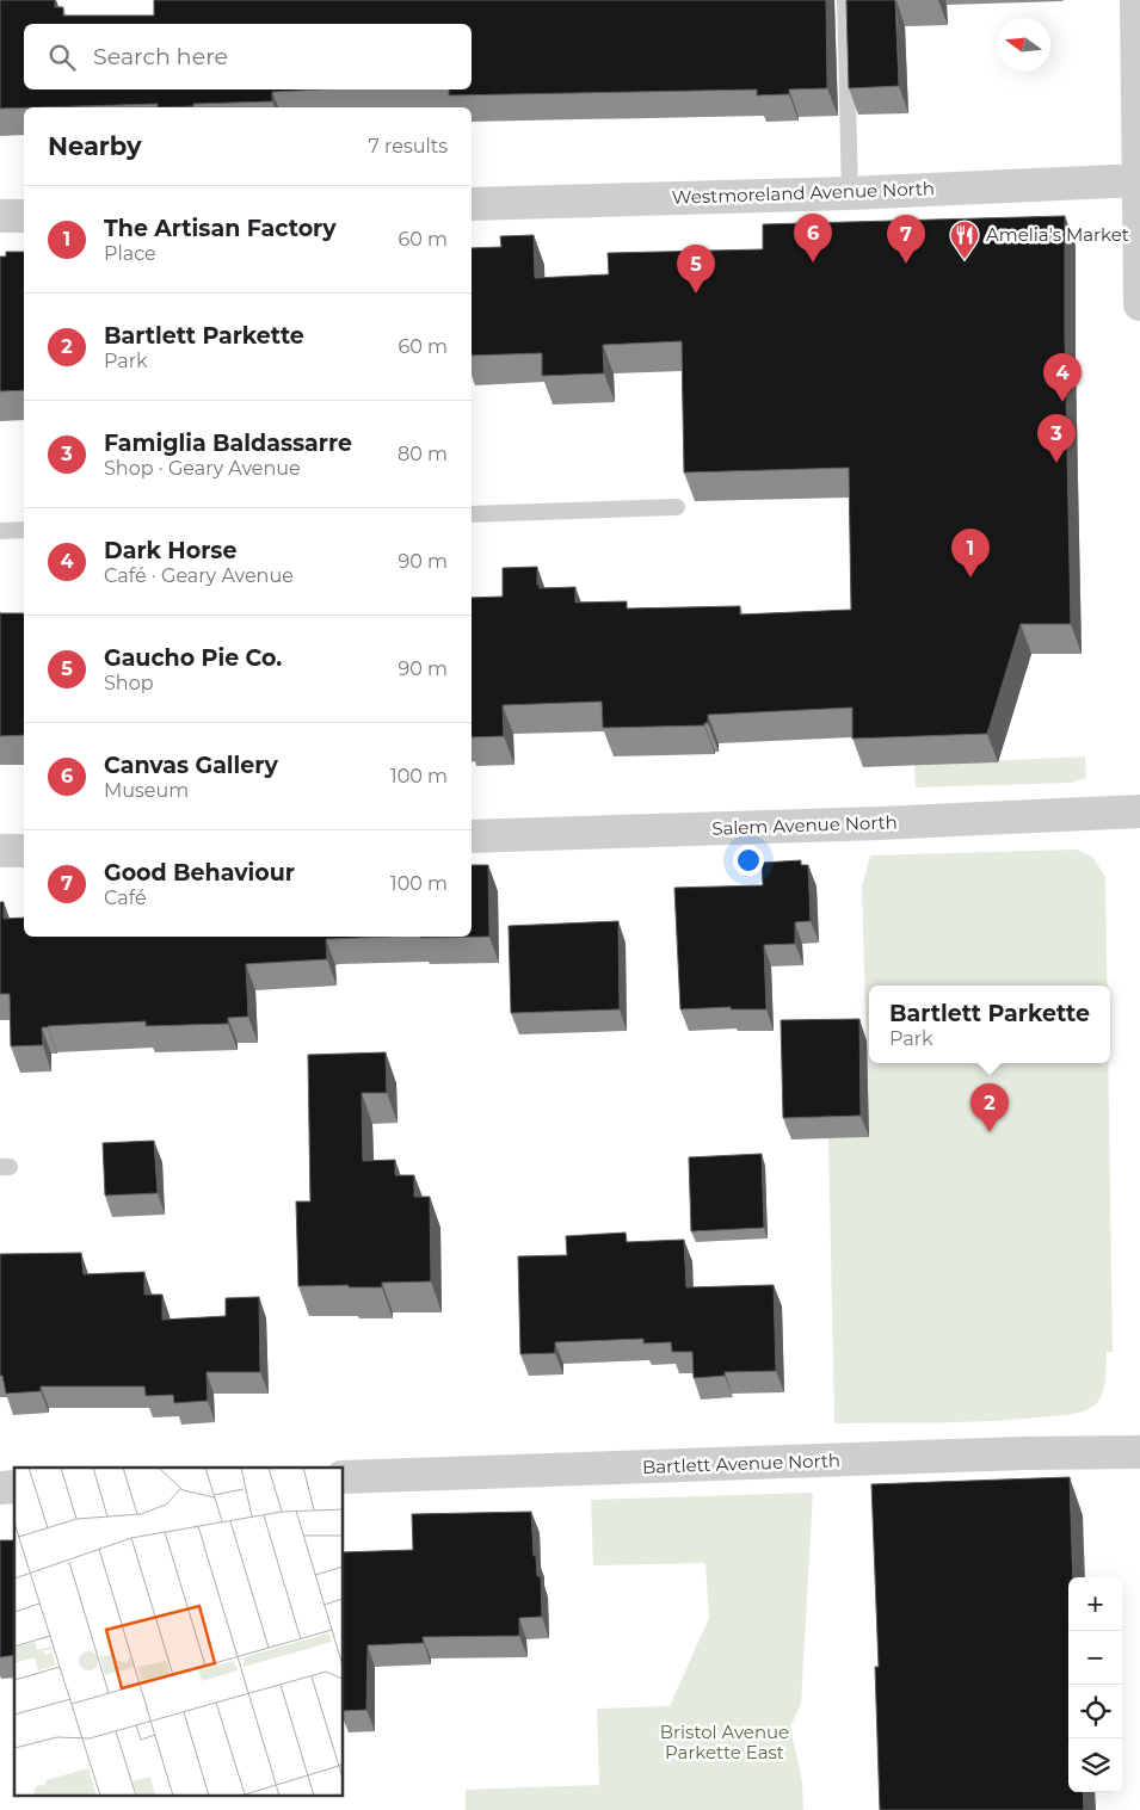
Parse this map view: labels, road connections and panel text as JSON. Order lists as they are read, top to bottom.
{
  "streets": {
    "street": ["Westmoreland Avenue North", "Salem Avenue North", "Bartlett Avenue North"]
  },
  "parks": ["Bristol Avenue Parkette East"],
  "places": {
    "restaurant": ["Amelia's Market"]
  },
  "north": "left",
  "page": {
    "search": "Search here",
    "heading": ["Nearby", "7 results"],
    "list": [
      {
        "mark": "1",
        "name": "The Artisan Factory",
        "note": "Place",
        "value": "60 m"
      },
      {
        "mark": "2",
        "name": "Bartlett Parkette",
        "note": "Park",
        "value": "60 m"
      },
      {
        "mark": "3",
        "name": "Famiglia Baldassarre",
        "note": "Shop · Geary Avenue",
        "value": "80 m"
      },
      {
        "mark": "4",
        "name": "Dark Horse",
        "note": "Café · Geary Avenue",
        "value": "90 m"
      },
      {
        "mark": "5",
        "name": "Gaucho Pie Co.",
        "note": "Shop",
        "value": "90 m"
      },
      {
        "mark": "6",
        "name": "Canvas Gallery",
        "note": "Museum",
        "value": "100 m"
      },
      {
        "mark": "7",
        "name": "Good Behaviour",
        "note": "Café",
        "value": "100 m"
      }
    ],
    "pins": [
      "6",
      "7",
      "5",
      "4",
      "3",
      "1",
      "2"
    ],
    "popup": ["Bartlett Parkette", "Park"],
    "map_buttons": ["+", "−"]
  }
}
